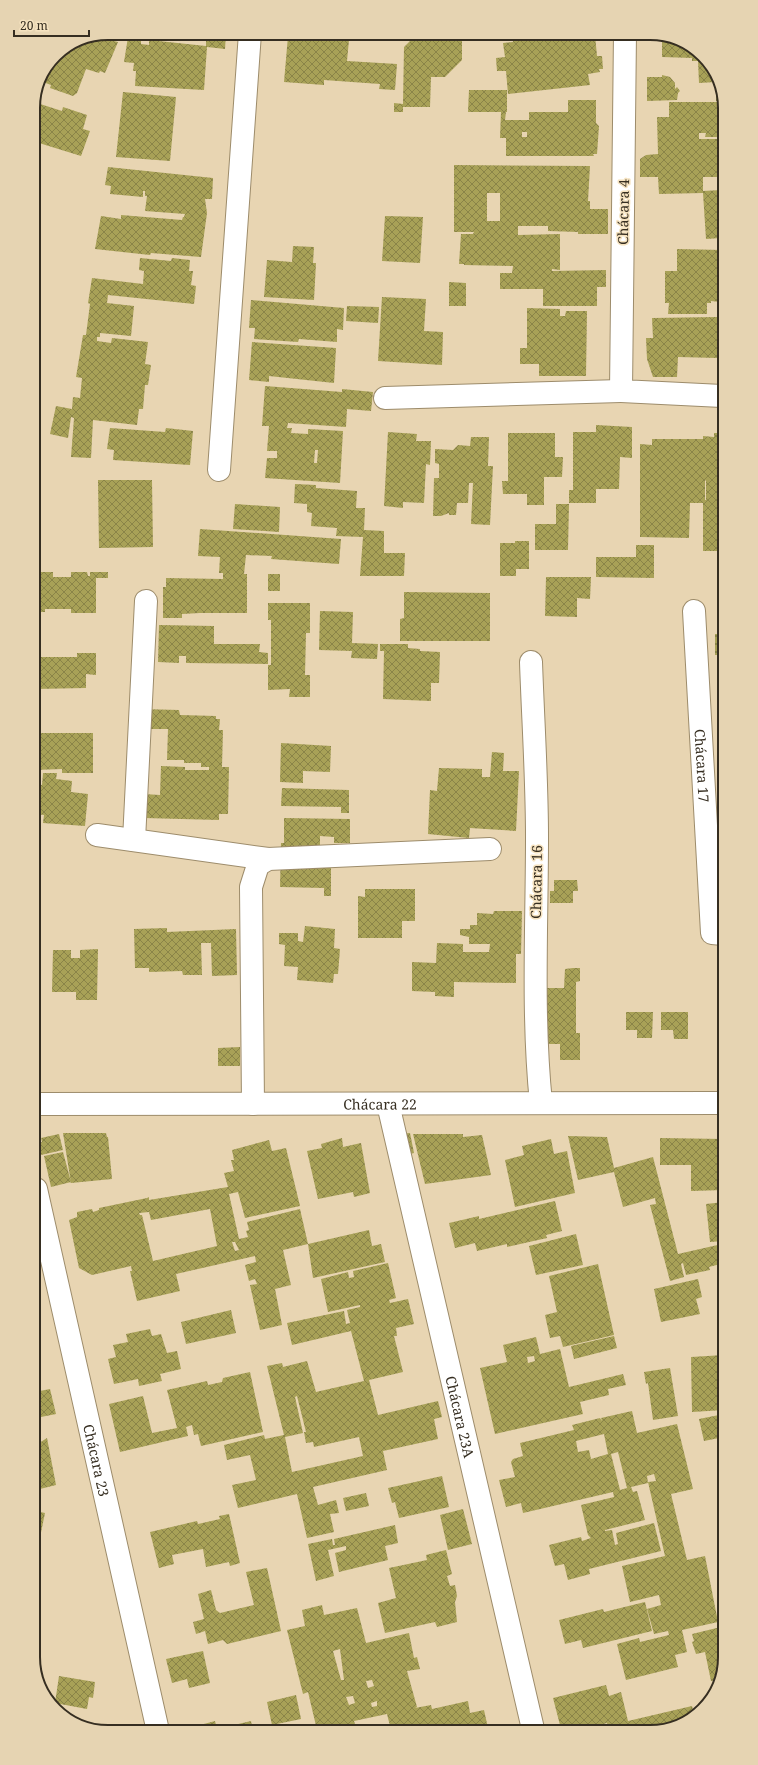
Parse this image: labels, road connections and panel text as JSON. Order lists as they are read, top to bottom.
{
  "streets": {
    "street": [
      "Chácara 4",
      "Chácara 17",
      "Chácara 16",
      "Chácara 22",
      "Chácara 23A",
      "Chácara 23"
    ]
  },
  "crossings": [
    ["Chácara 16", "Chácara 22"],
    ["Chácara 22", "Chácara 23A"]
  ],
  "scale_bar": "20 m"
}
